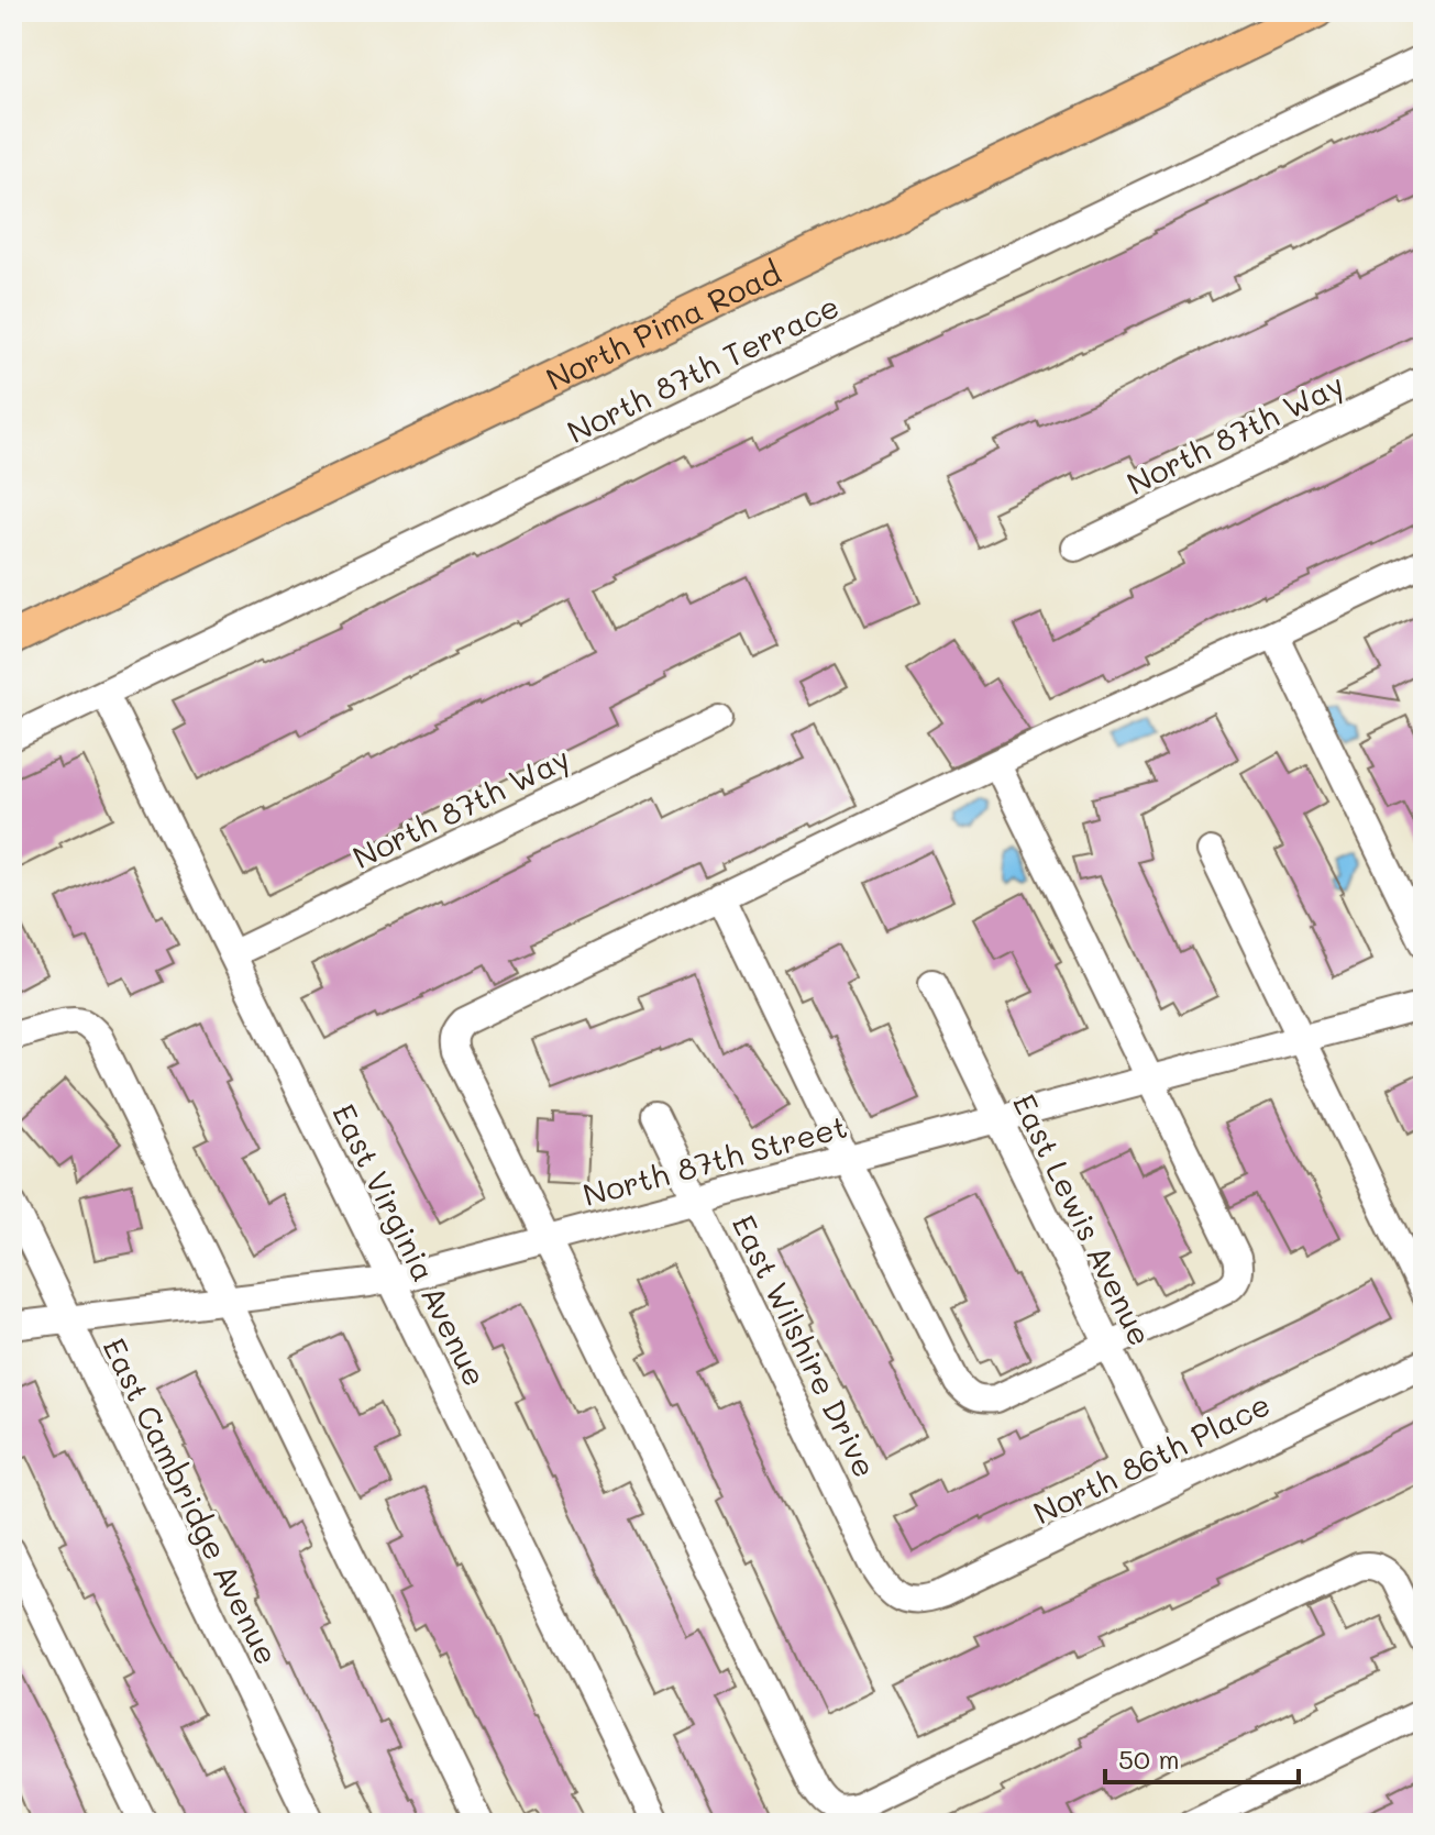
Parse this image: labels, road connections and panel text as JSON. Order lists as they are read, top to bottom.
{
  "streets": {
    "main road": ["North Pima Road"],
    "street": [
      "North 87th Terrace",
      "North 87th Way",
      "North 87th Street",
      "East Lewis Avenue",
      "East Virginia Avenue",
      "East Wilshire Drive",
      "North 86th Place",
      "East Cambridge Avenue"
    ]
  },
  "crossings": [
    ["North 87th Terrace", "East Virginia Avenue"],
    ["North 87th Way", "East Virginia Avenue"],
    ["North 87th Street", "East Lewis Avenue"],
    ["North 87th Street", "East Virginia Avenue"],
    ["North 87th Street", "East Wilshire Drive"],
    ["North 87th Street", "East Cambridge Avenue"],
    ["East Lewis Avenue", "North 86th Place"],
    ["East Wilshire Drive", "North 86th Place"]
  ],
  "scale_bar": "50 m"
}
